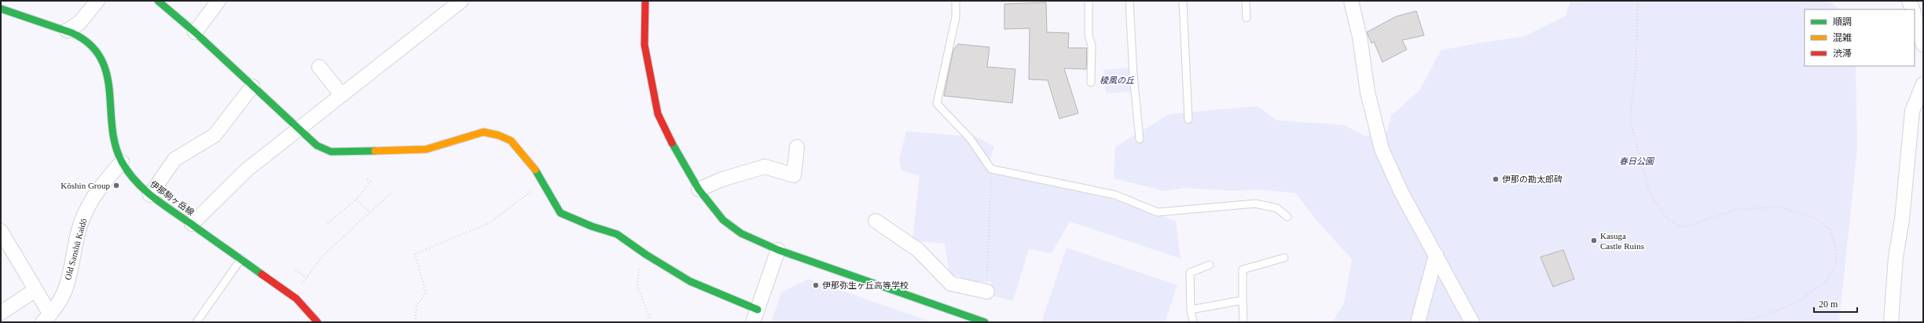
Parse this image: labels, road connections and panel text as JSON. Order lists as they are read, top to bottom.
{
  "streets": {
    "street": ["伊那駒ヶ岳線", "Old Sanshū Kaidō"]
  },
  "crossings": [
    ["伊那駒ヶ岳線", "Old Sanshū Kaidō"]
  ],
  "parks": ["稜風の丘", "春日公園"],
  "places": [
    "伊那の勘太郎碑",
    "Kōshin Group",
    "Kasuga Castle Ruins",
    "伊那弥生ヶ丘高等学校"
  ],
  "legend": ["順調", "混雑", "渋滞"],
  "scale_bar": "20 m"
}
